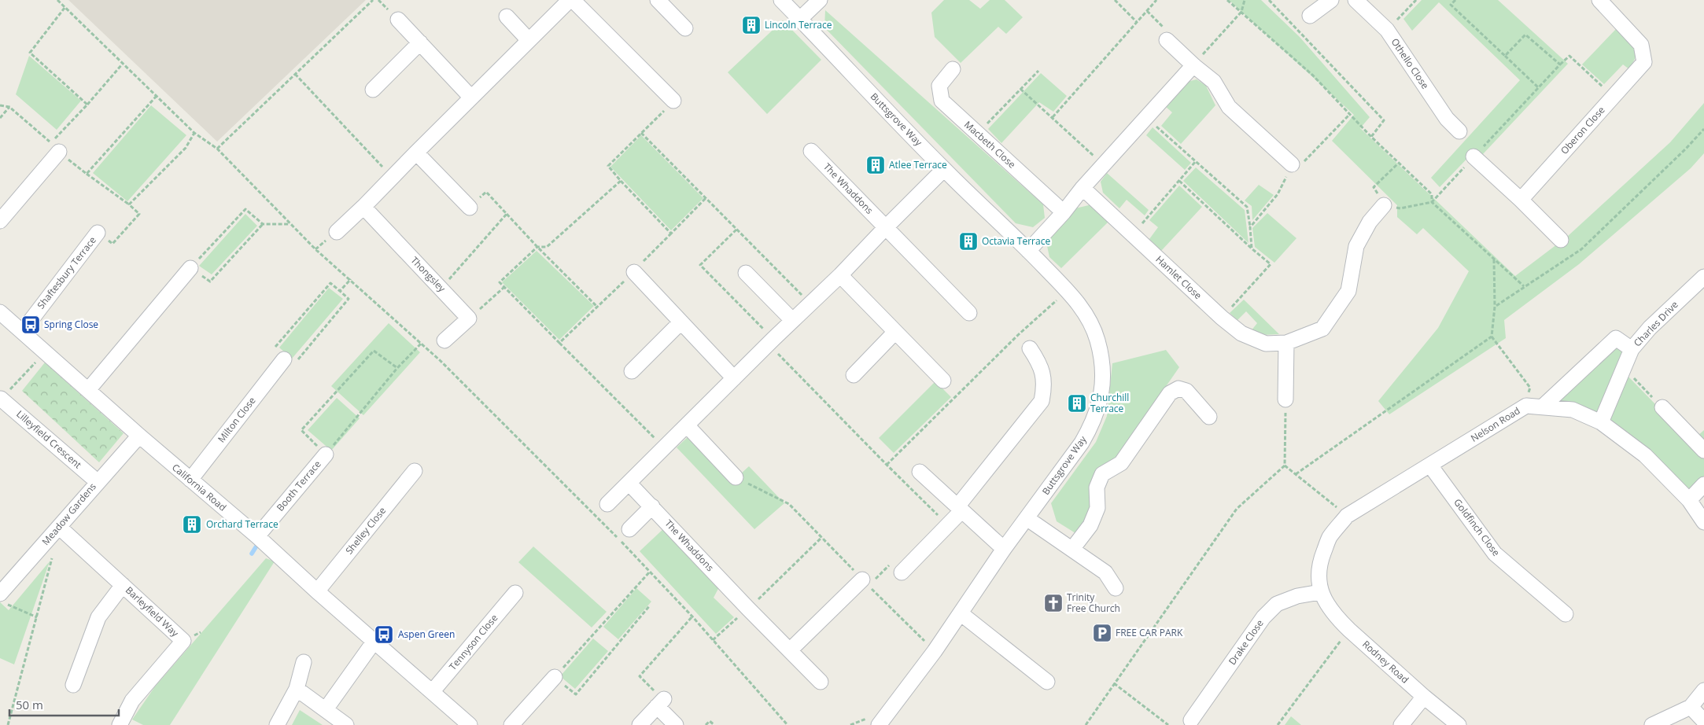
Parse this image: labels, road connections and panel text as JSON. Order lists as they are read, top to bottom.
{
  "streets": {
    "street": [
      "Othello Close",
      "Buttsgrove Way",
      "Oberon Close",
      "Macbeth Close",
      "The Whaddons",
      "Shaftesbury Terrace",
      "Thongsley",
      "Hamlet Close",
      "Charles Drive",
      "Milton Close",
      "Nelson Road",
      "Lilleyfield Crescent",
      "Booth Terrace",
      "California Road",
      "Meadow Gardens",
      "Goldfinch Close",
      "Shelley Close",
      "Barleyfield Way",
      "Tennyson Close",
      "Drake Close",
      "Rodney Road"
    ]
  },
  "crossings": [
    ["Shaftesbury Terrace", "California Road"],
    ["Charles Drive", "Nelson Road"],
    ["Milton Close", "California Road"],
    ["Nelson Road", "Goldfinch Close"],
    ["Nelson Road", "Drake Close"],
    ["Nelson Road", "Rodney Road"],
    ["Lilleyfield Crescent", "Meadow Gardens"],
    ["Booth Terrace", "California Road"],
    ["California Road", "Meadow Gardens"],
    ["California Road", "Shelley Close"],
    ["California Road", "Tennyson Close"],
    ["Meadow Gardens", "Barleyfield Way"],
    ["Drake Close", "Rodney Road"]
  ],
  "places": {
    "building": [
      "Lincoln Terrace",
      "Atlee Terrace",
      "Octavia Terrace",
      "Churchill Terrace",
      "Orchard Terrace"
    ],
    "bus stop": ["Spring Close", "Aspen Green"],
    "church": ["Trinity Free Church"],
    "parking": ["FREE CAR PARK"]
  },
  "scale_bar": "50 m"
}
